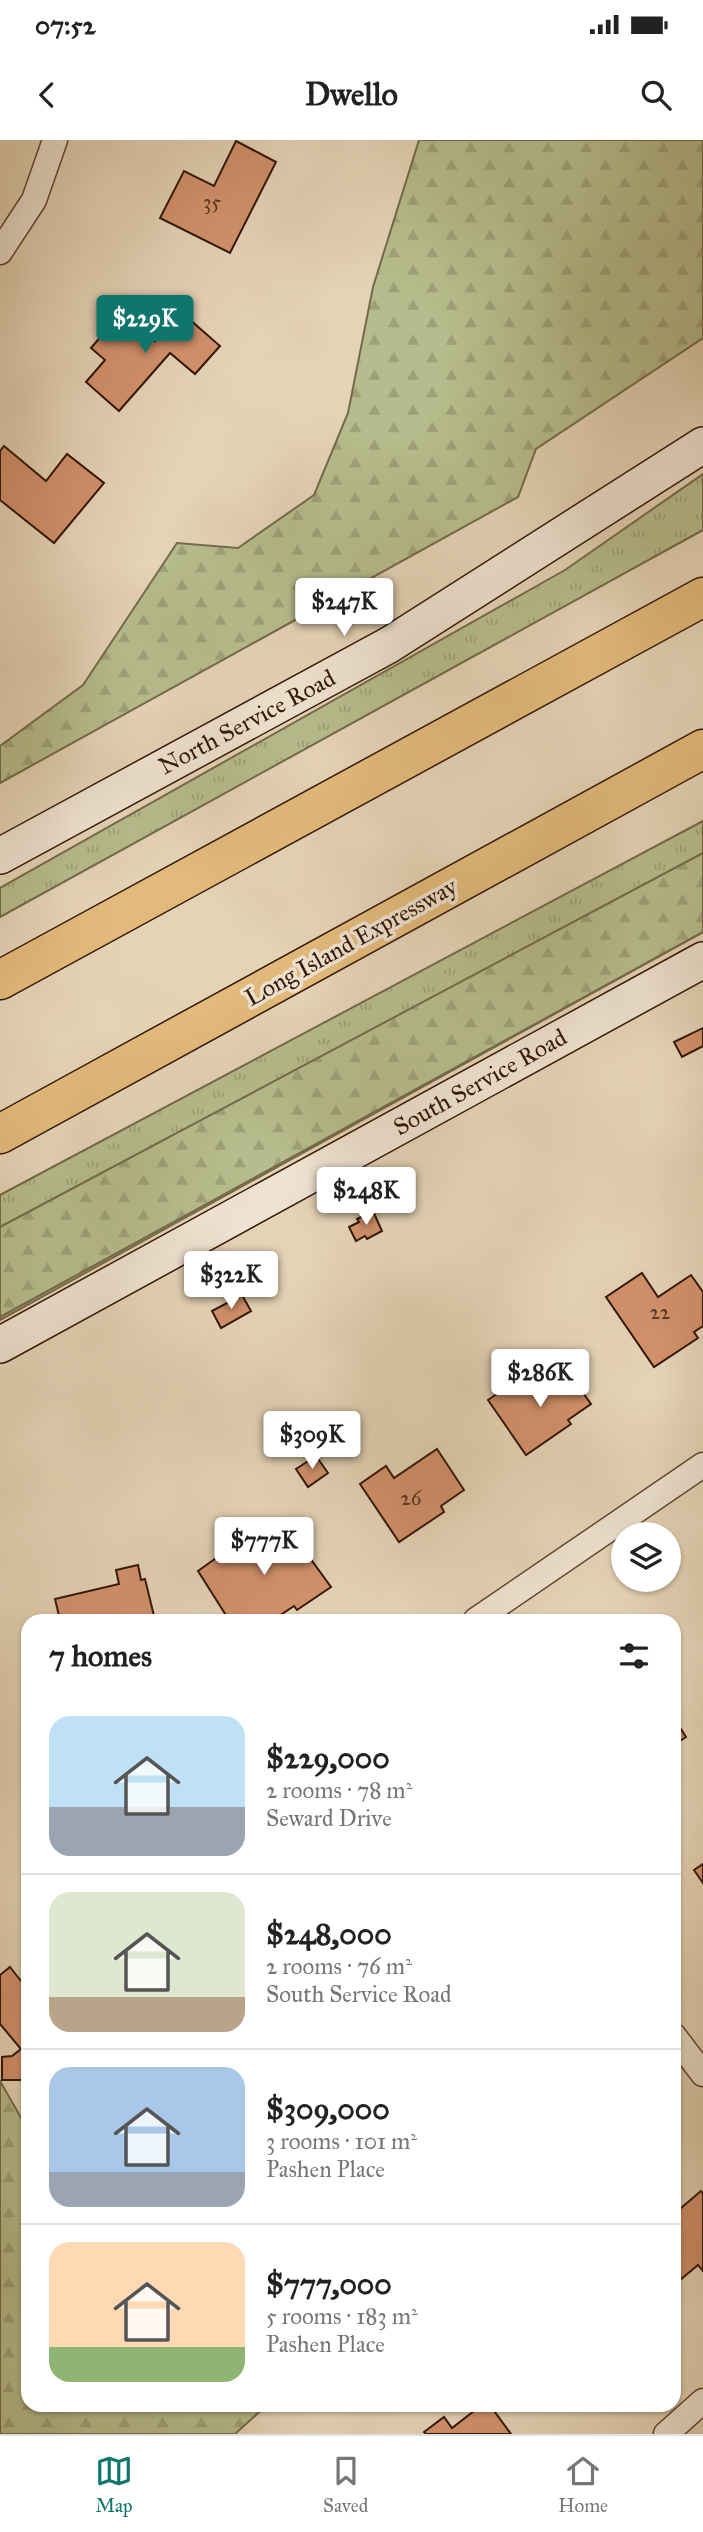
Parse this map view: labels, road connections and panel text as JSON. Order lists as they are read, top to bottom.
{
  "streets": {
    "highway": ["Long Island Expressway"],
    "main road": ["North Service Road", "South Service Road"]
  },
  "house_numbers": ["35", "22", "26"],
  "page": {
    "status": "07:52",
    "header": "Dwello",
    "price": [
      "$229K",
      "$247K",
      "$248K",
      "$322K",
      "$286K",
      "$309K",
      "$777K"
    ],
    "heading": "7 homes",
    "list": [
      {
        "name": "$229,000",
        "note": "2 rooms · 78 m² · Seward Drive"
      },
      {
        "name": "$248,000",
        "note": "2 rooms · 76 m² · South Service Road"
      },
      {
        "name": "$309,000",
        "note": "3 rooms · 101 m² · Pashen Place"
      },
      {
        "name": "$777,000",
        "note": "5 rooms · 183 m² · Pashen Place"
      }
    ],
    "tabs": ["Map", "Saved", "Home"]
  }
}
